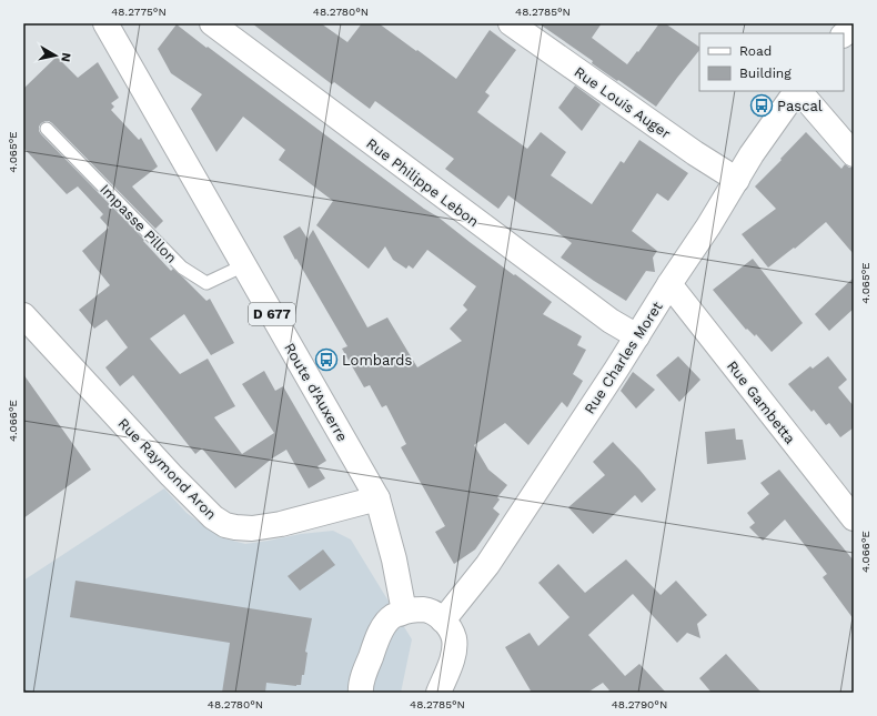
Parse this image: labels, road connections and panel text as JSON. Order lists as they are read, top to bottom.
{
  "streets": {
    "street": [
      "Rue Louis Auger",
      "Rue Philippe Lebon",
      "D 677",
      "Rue Charles Moret",
      "Route d'Auxerre",
      "Rue Gambetta",
      "Rue Raymond Aron"
    ],
    "lane": ["Impasse Pillon"]
  },
  "crossings": [
    ["Rue Louis Auger", "Rue Charles Moret"],
    ["Rue Philippe Lebon", "Rue Charles Moret"],
    ["Impasse Pillon", "Route d'Auxerre"],
    ["Rue Charles Moret", "Rue Gambetta"],
    ["Route d'Auxerre", "Rue Raymond Aron"]
  ],
  "places": {
    "bus stop": ["Pascal", "Lombards"]
  },
  "legend": ["Road", "Building"],
  "north": "right",
  "coordinates": [
    "48.2775°N",
    "48.2780°N",
    "48.2785°N",
    "4.065°E",
    "4.066°E",
    "48.2790°N"
  ]
}
